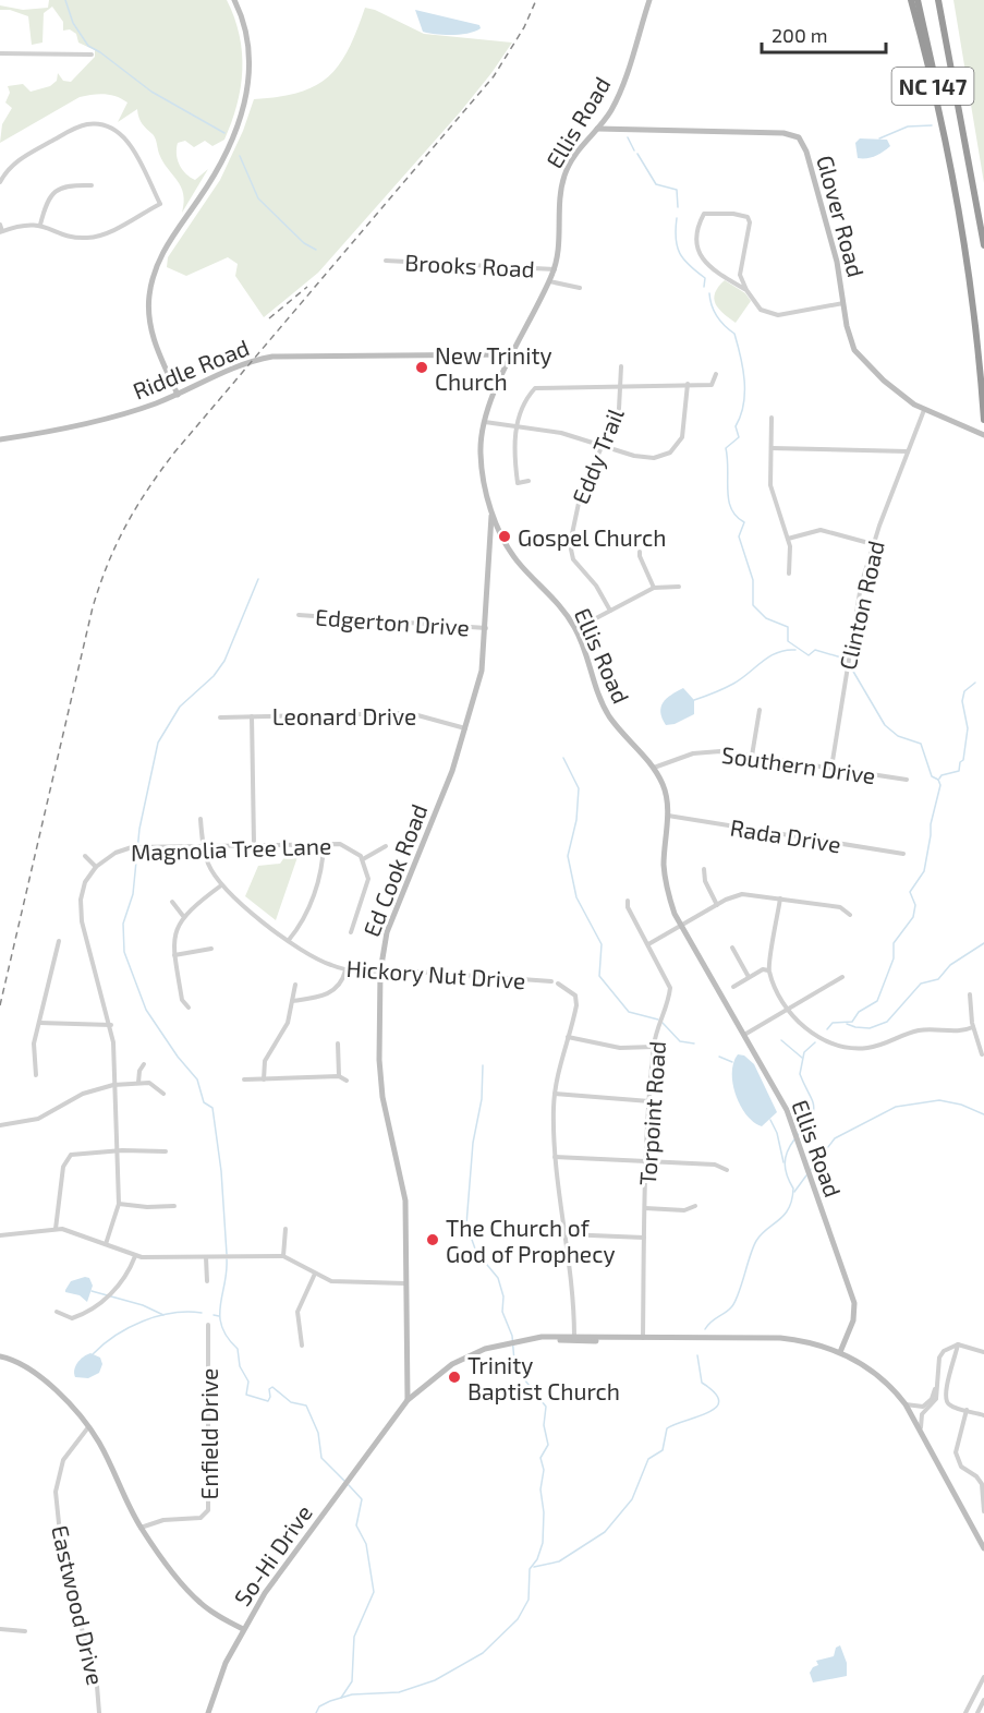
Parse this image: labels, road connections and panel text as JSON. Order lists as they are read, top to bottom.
{
  "streets": {
    "highway": ["NC 147"],
    "street": [
      "Ellis Road",
      "Glover Road",
      "Brooks Road",
      "Riddle Road",
      "Eddy Trail",
      "Clinton Road",
      "Edgerton Drive",
      "Leonard Drive",
      "Southern Drive",
      "Rada Drive",
      "Magnolia Tree Lane",
      "Ed Cook Road",
      "Hickory Nut Drive",
      "Torpoint Road",
      "Enfield Drive",
      "So-Hi Drive",
      "Eastwood Drive"
    ]
  },
  "crossings": [
    ["Ellis Road", "Glover Road"],
    ["Ellis Road", "Brooks Road"],
    ["Ellis Road", "Riddle Road"],
    ["Ellis Road", "Southern Drive"],
    ["Ellis Road", "Rada Drive"],
    ["Ellis Road", "Ed Cook Road"],
    ["Ellis Road", "So-Hi Drive"],
    ["Glover Road", "Clinton Road"],
    ["Clinton Road", "Southern Drive"],
    ["Edgerton Drive", "Ed Cook Road"],
    ["Leonard Drive", "Ed Cook Road"],
    ["Magnolia Tree Lane", "Hickory Nut Drive"],
    ["Ed Cook Road", "Hickory Nut Drive"],
    ["Ed Cook Road", "So-Hi Drive"],
    ["Torpoint Road", "So-Hi Drive"],
    ["Enfield Drive", "So-Hi Drive"],
    ["So-Hi Drive", "Eastwood Drive"]
  ],
  "places": [
    "New Trinity Church",
    "Gospel Church",
    "The Church of God of Prophecy",
    "Trinity Baptist Church"
  ],
  "scale_bar": "200 m"
}
